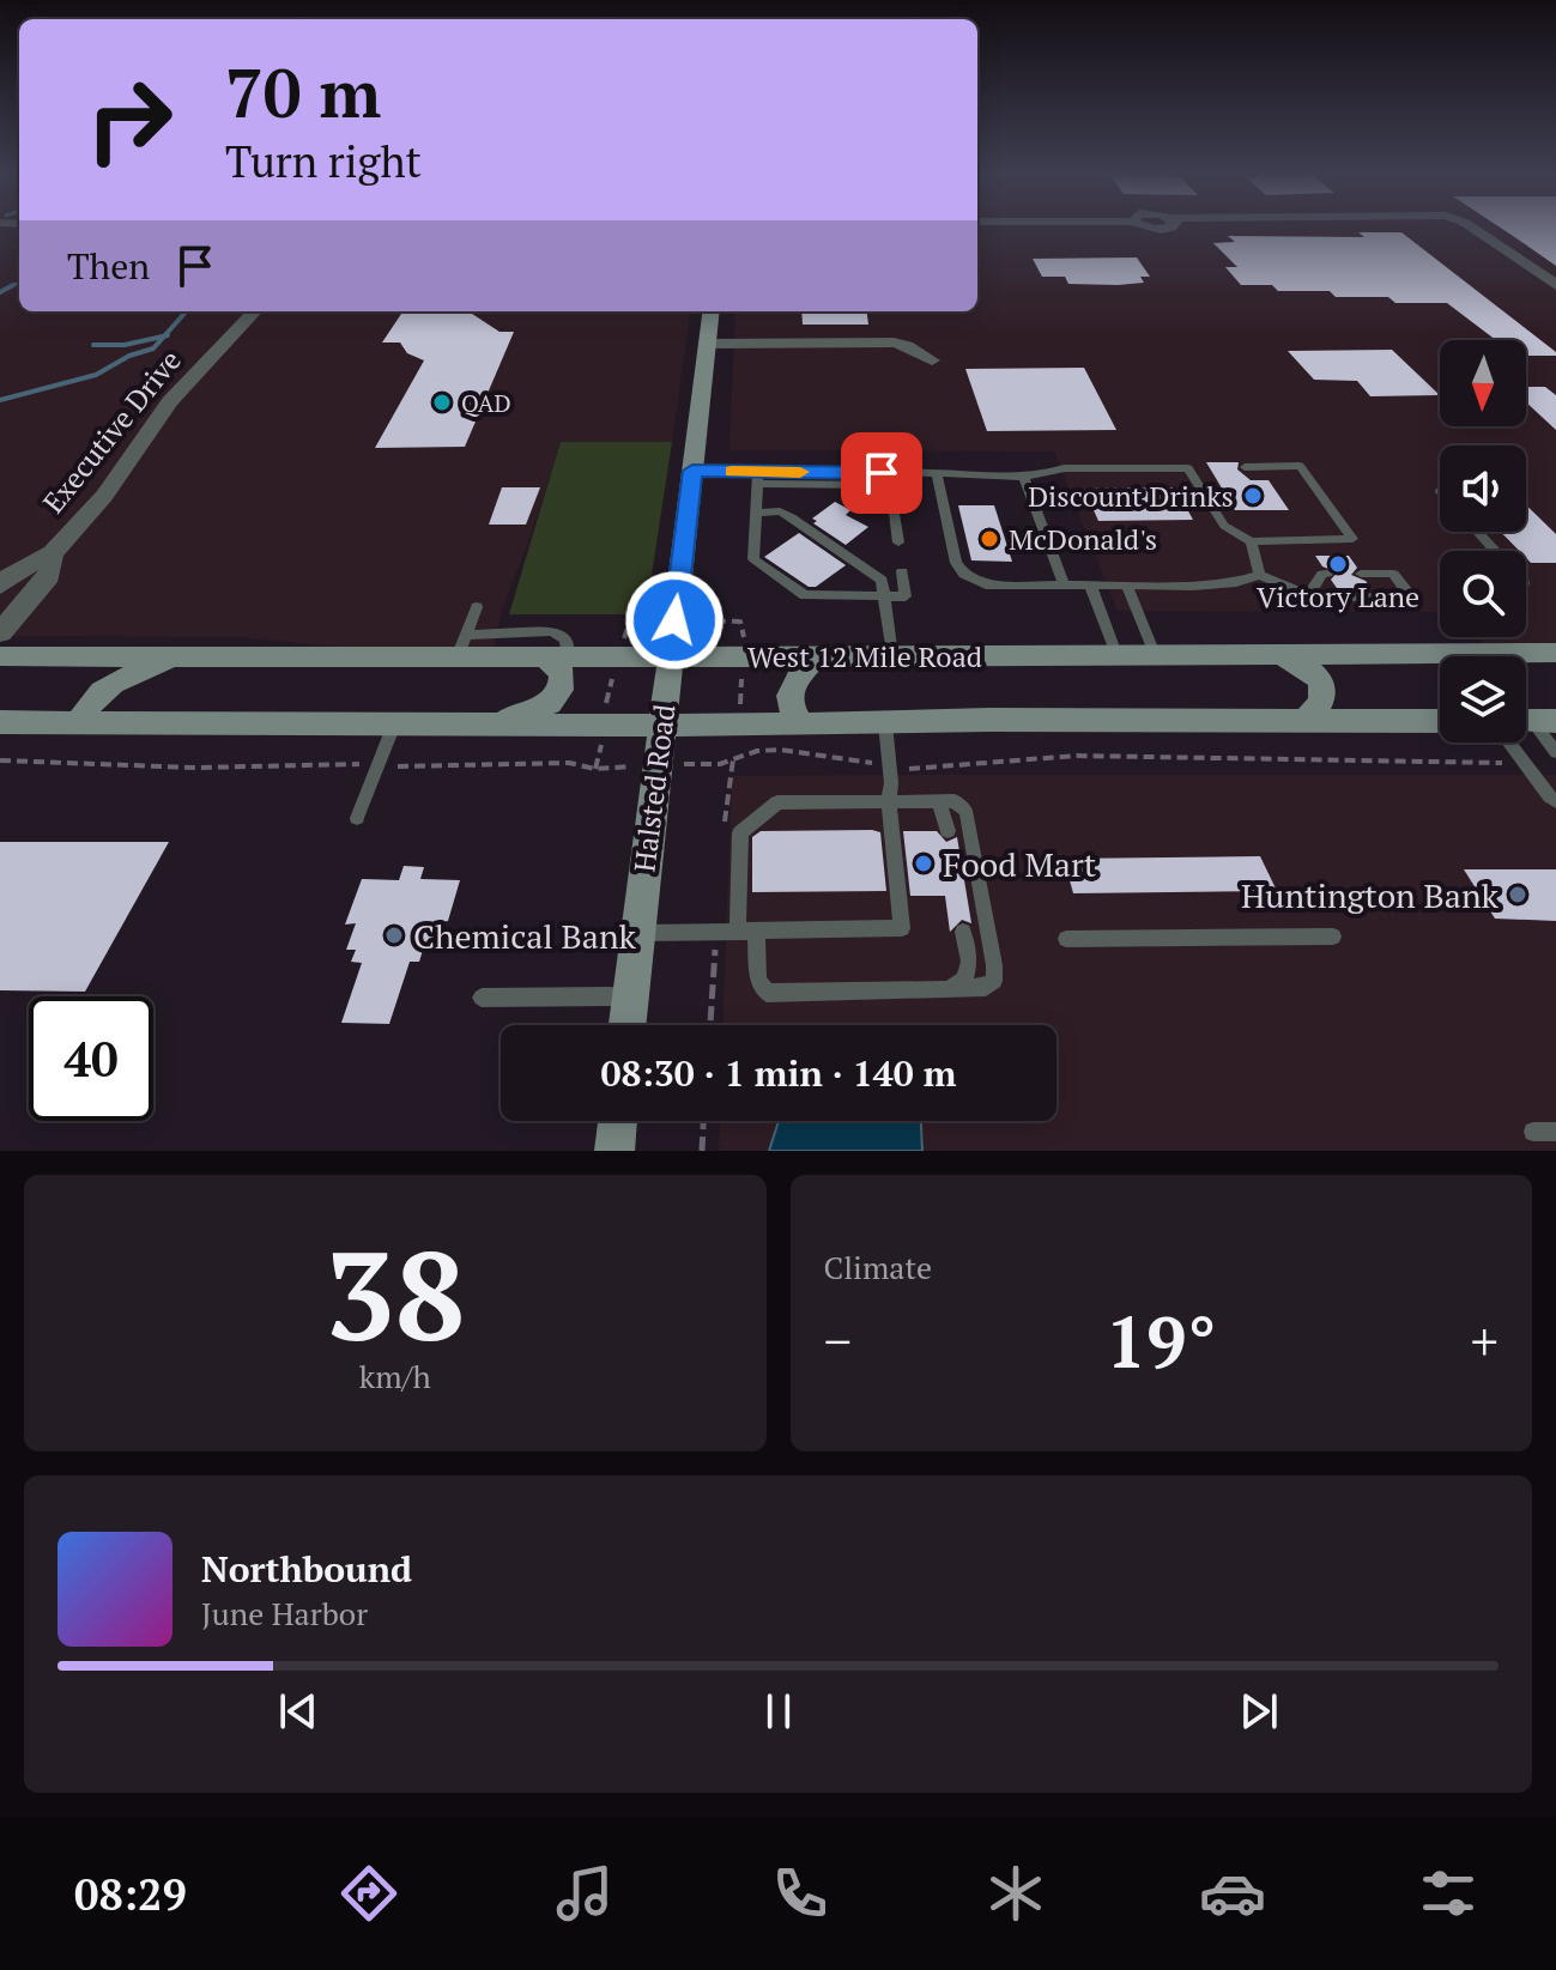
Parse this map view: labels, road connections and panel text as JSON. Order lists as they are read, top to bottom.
{
  "streets": {
    "main road": ["West 12 Mile Road", "Halsted Road"],
    "street": ["Executive Drive"]
  },
  "crossings": [
    ["West 12 Mile Road", "Halsted Road"]
  ],
  "places": [
    "QAD",
    "Discount Drinks",
    "McDonald's",
    "Victory Lane",
    "Food Mart",
    "Huntington Bank",
    "Chemical Bank"
  ],
  "north": "bottom",
  "page": {
    "turn": ["70 m", "Turn right"],
    "then": "Then",
    "limit": "40",
    "trip": "08:30 · 1 min · 140 m",
    "tile": [
      ["38", "km/h"],
      "Climate"
    ],
    "heat": ["−", "19°", "+"],
    "song": ["Northbound", "June Harbor"],
    "tabs": "08:29"
  }
}
